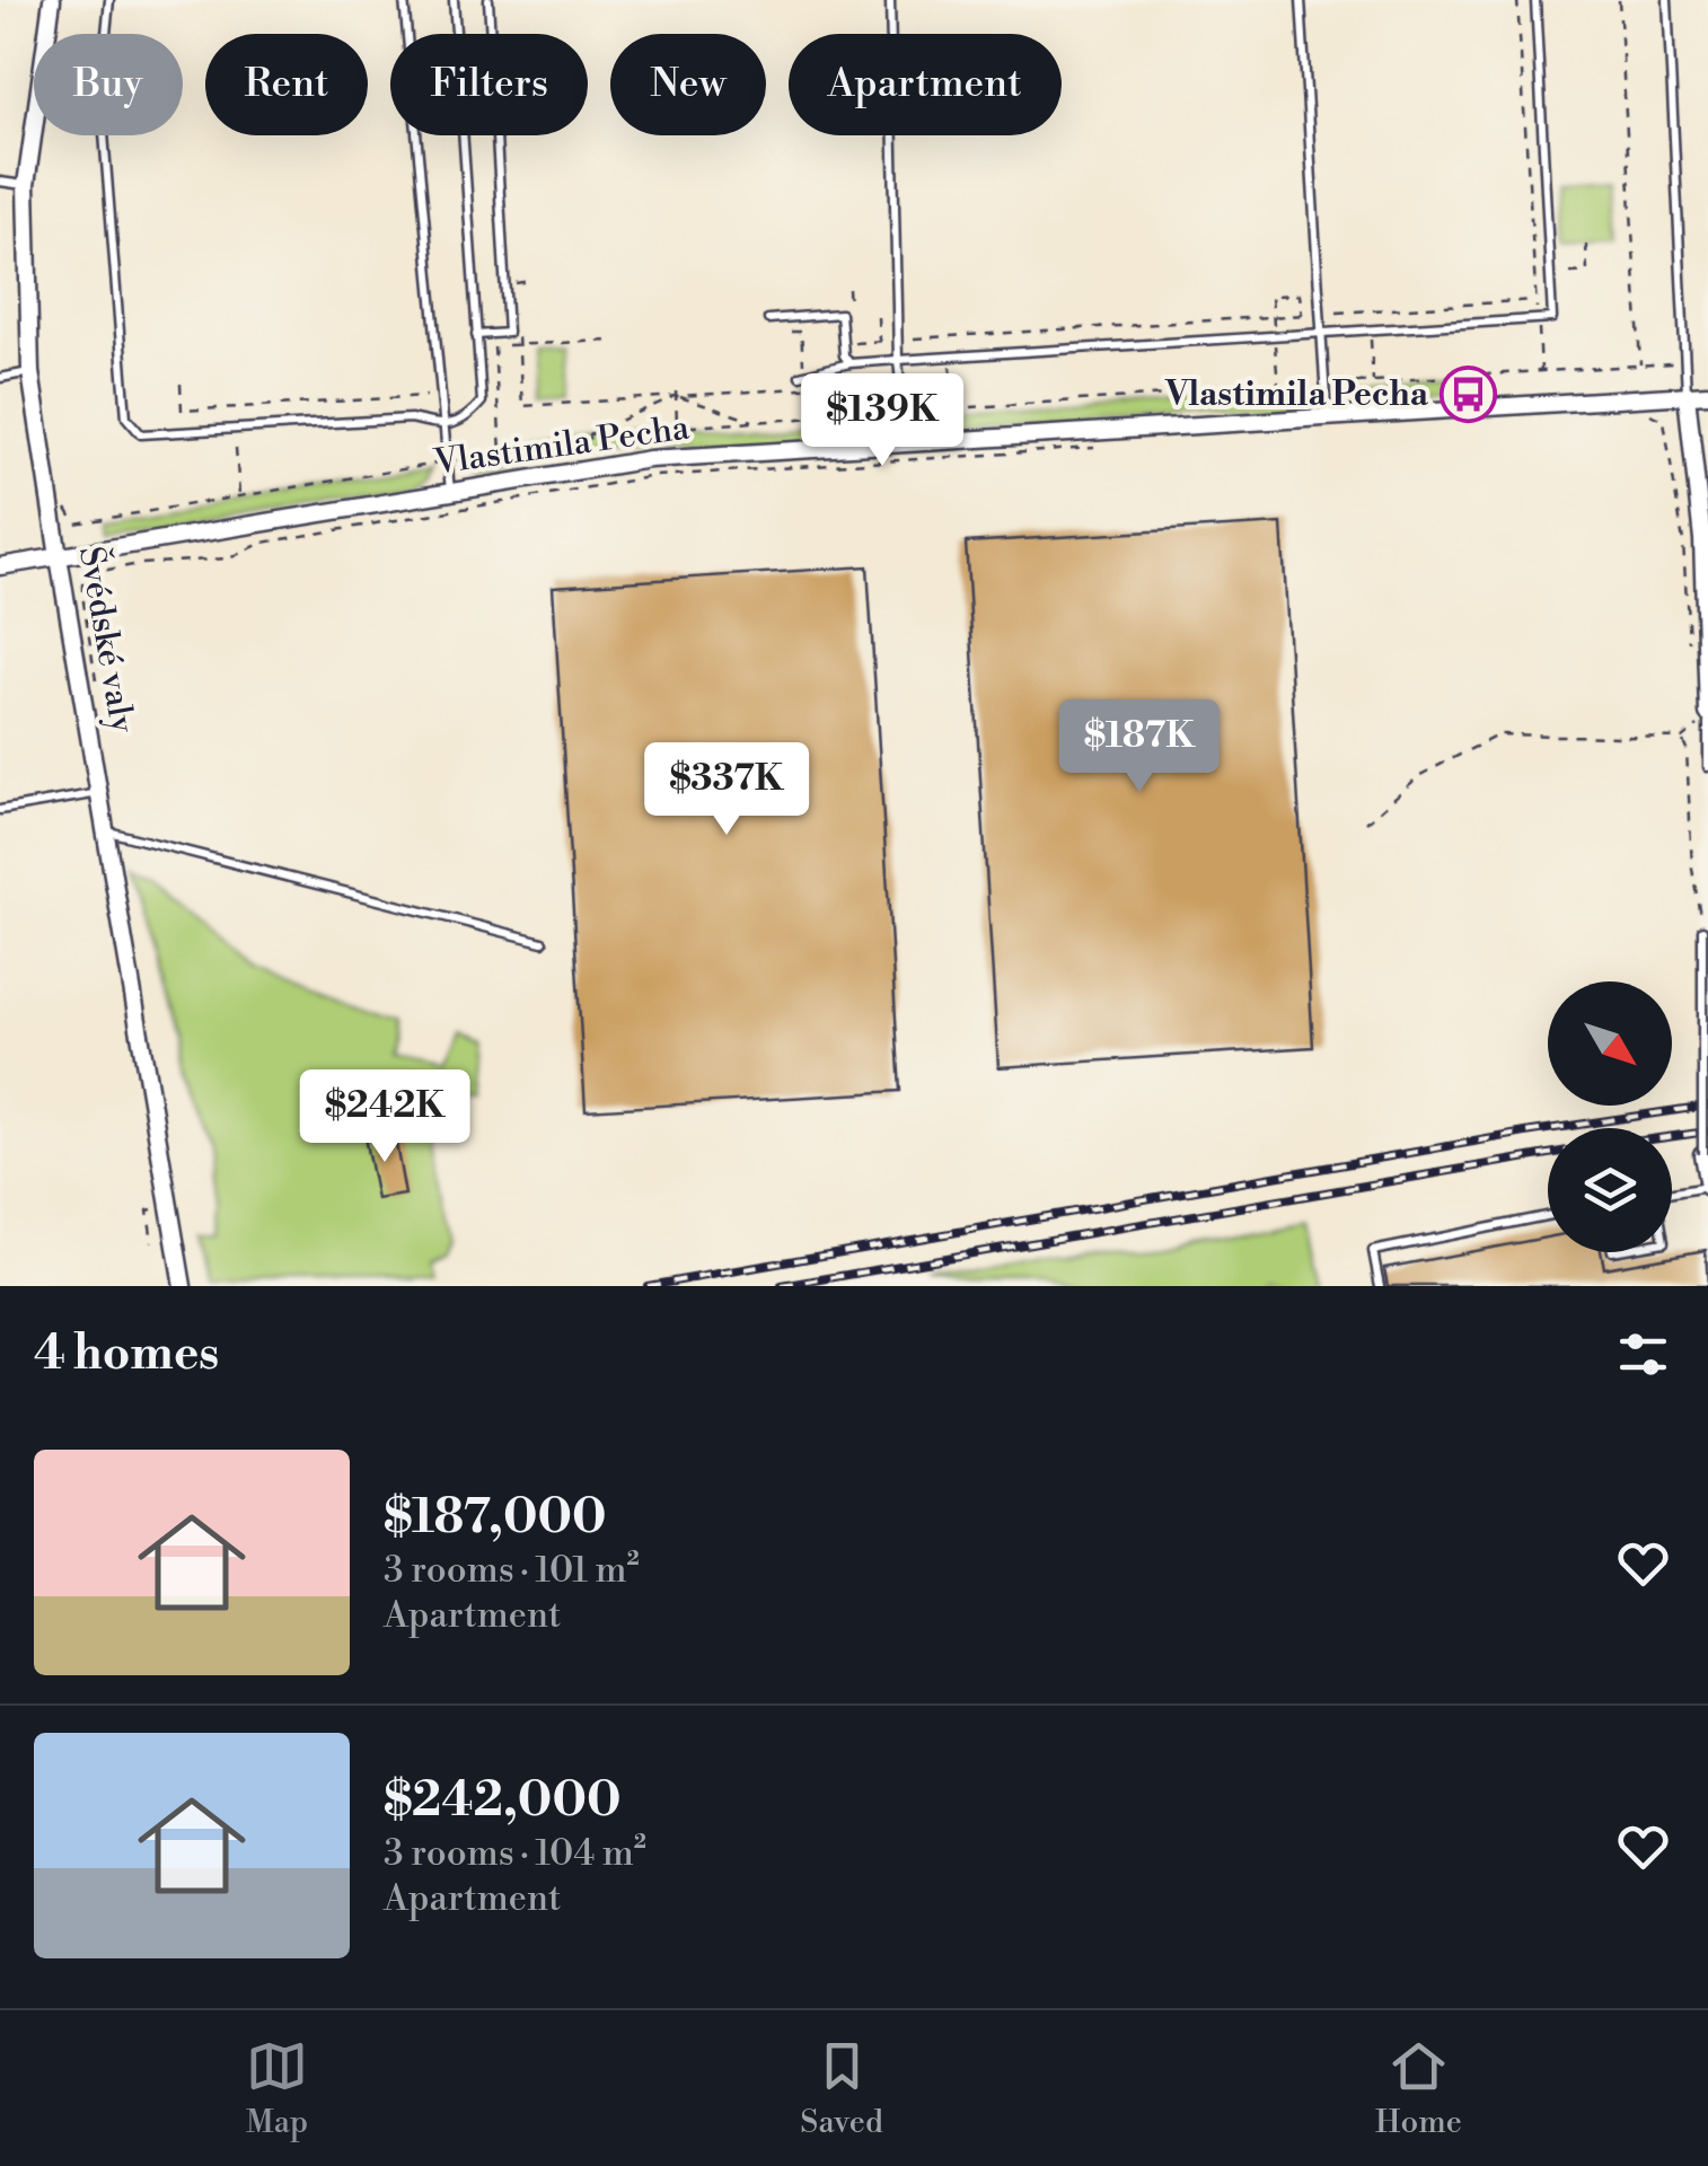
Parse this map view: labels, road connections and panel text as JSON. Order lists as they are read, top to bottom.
{
  "streets": {
    "street": ["Vlastimila Pecha", "Švédské valy"]
  },
  "crossings": [
    ["Vlastimila Pecha", "Švédské valy"]
  ],
  "places": {
    "bus stop": ["Vlastimila Pecha"]
  },
  "north": "bottom right",
  "page": {
    "chip": [
      "Buy",
      "Rent",
      "Filters",
      "New",
      "Apartment"
    ],
    "price": [
      "$139K",
      "$187K",
      "$337K",
      "$242K"
    ],
    "heading": "4 homes",
    "list": [
      {
        "name": "$187,000",
        "note": "3 rooms · 101 m² · Apartment"
      },
      {
        "name": "$242,000",
        "note": "3 rooms · 104 m² · Apartment"
      }
    ],
    "tabs": ["Map", "Saved", "Home"]
  }
}
